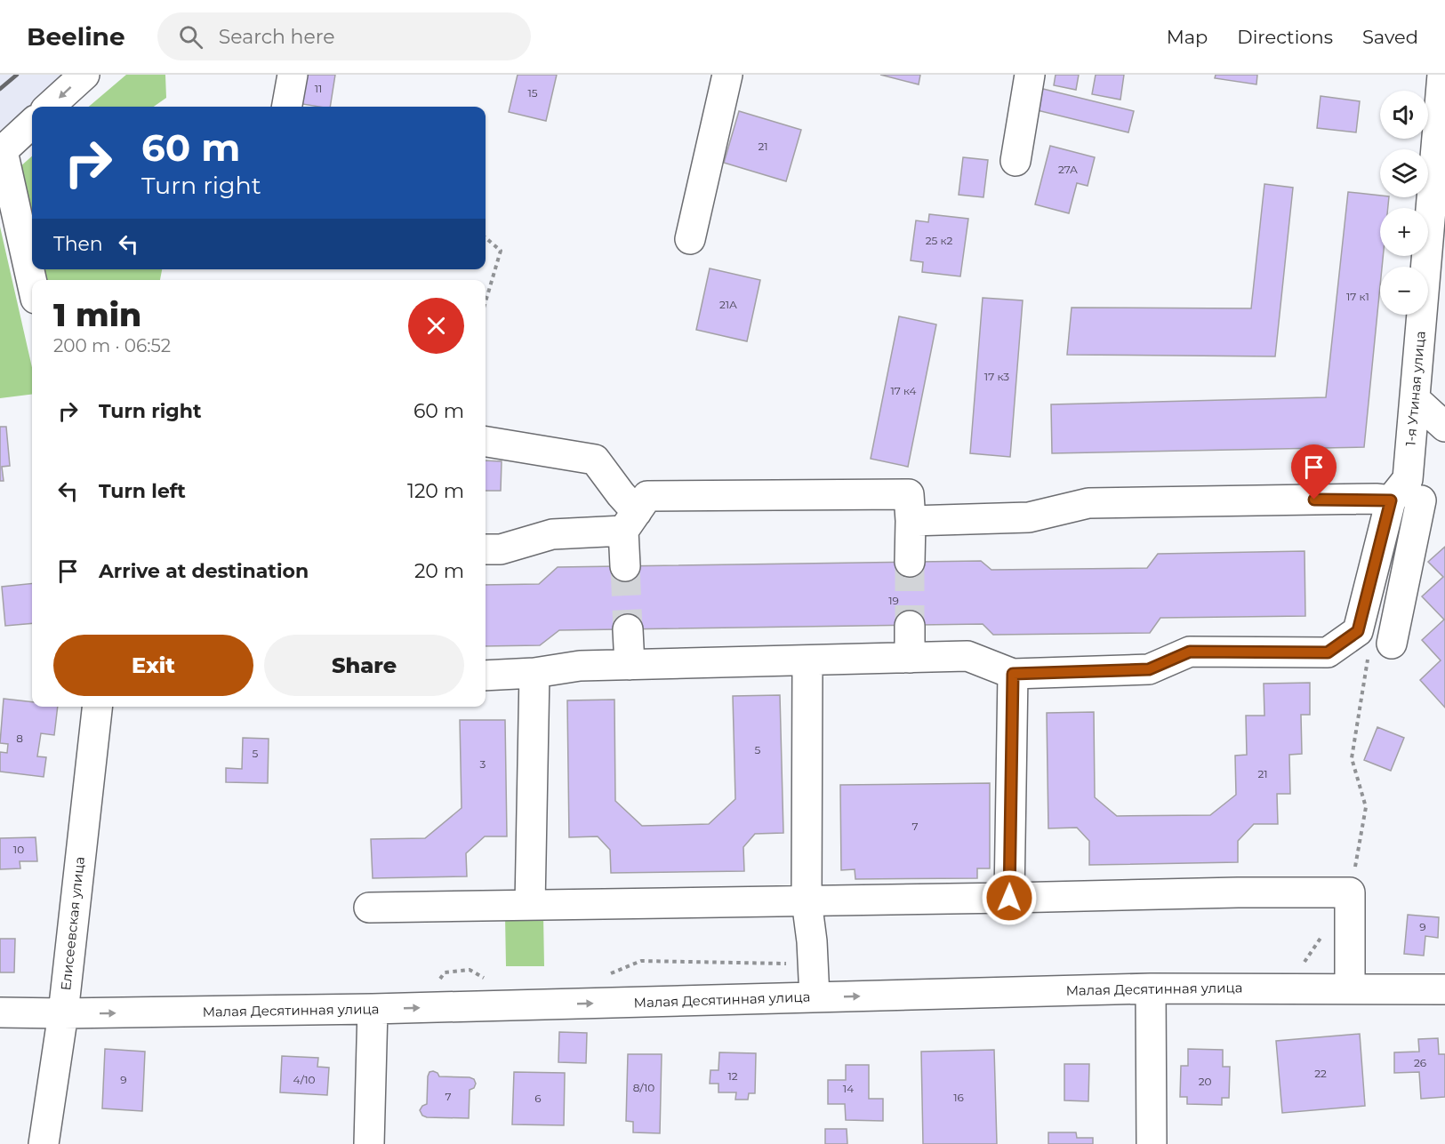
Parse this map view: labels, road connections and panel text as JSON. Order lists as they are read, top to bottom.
{
  "streets": {
    "street": ["1-я Утиная улица", "Елисеевская улица", "Малая Десятинная улица"]
  },
  "crossings": [
    ["Елисеевская улица", "Малая Десятинная улица"]
  ],
  "house_numbers": [
    "11",
    "15",
    "21",
    "27А",
    "25 к2",
    "17 к1",
    "21А",
    "17 к3",
    "17 к4",
    "19",
    "8",
    "5",
    "5",
    "3",
    "21",
    "7",
    "10",
    "9",
    "26",
    "22",
    "12",
    "9",
    "4/10",
    "20",
    "8/10",
    "14",
    "7",
    "16",
    "6"
  ],
  "page": {
    "header": "Beeline",
    "search": "Search here",
    "nav": ["Map", "Directions", "Saved"],
    "map_buttons": ["+", "−"],
    "turn": ["60 m", "Turn right"],
    "then": "Then",
    "heading": ["1 min", "200 m · 06:52"],
    "list": [
      {
        "name": "Turn right",
        "value": "60 m"
      },
      {
        "name": "Turn left",
        "value": "120 m"
      },
      {
        "name": "Arrive at destination",
        "value": "20 m"
      }
    ],
    "buttons": ["Exit", "Share"]
  }
}
